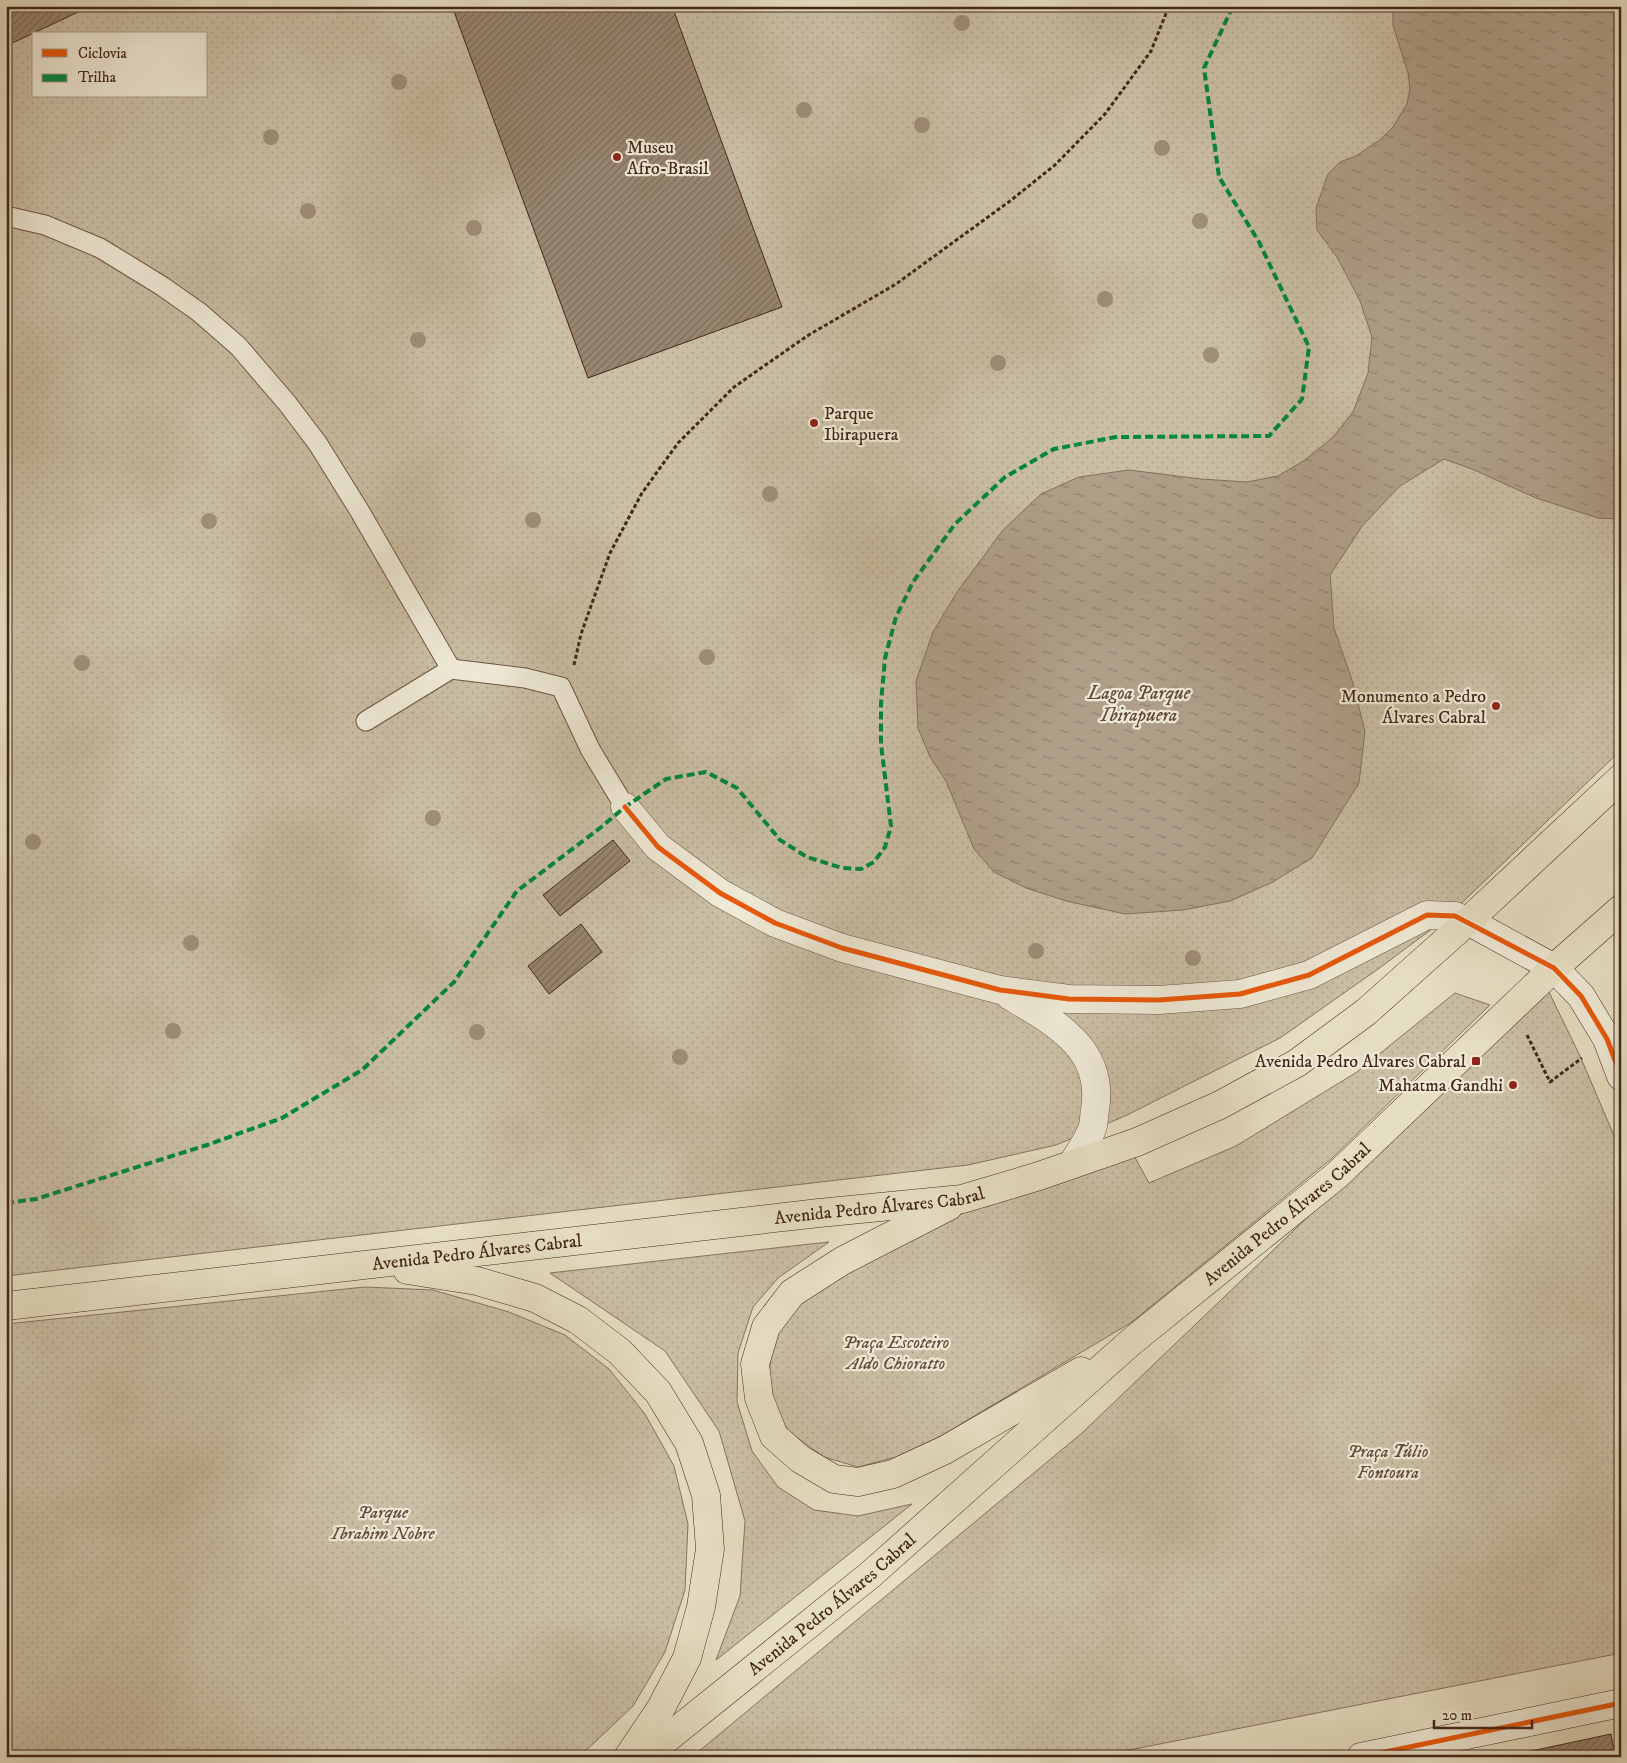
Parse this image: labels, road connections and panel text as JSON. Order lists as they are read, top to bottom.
{
  "streets": {
    "main road": ["Avenida Pedro Álvares Cabral"]
  },
  "water": ["Lagoa Parque Ibirapuera"],
  "parks": ["Praça Escoteiro Aldo Chioratto", "Praça Túlio Fontoura", "Parque Ibrahim Nobre"],
  "places": {
    "other": [
      "Museu Afro-Brasil",
      "Parque Ibirapuera",
      "Monumento a Pedro Álvares Cabral",
      "Mahatma Gandhi"
    ],
    "transit": ["Avenida Pedro Alvares Cabral"]
  },
  "legend": ["Ciclovia", "Trilha"],
  "scale_bar": "20 m"
}
